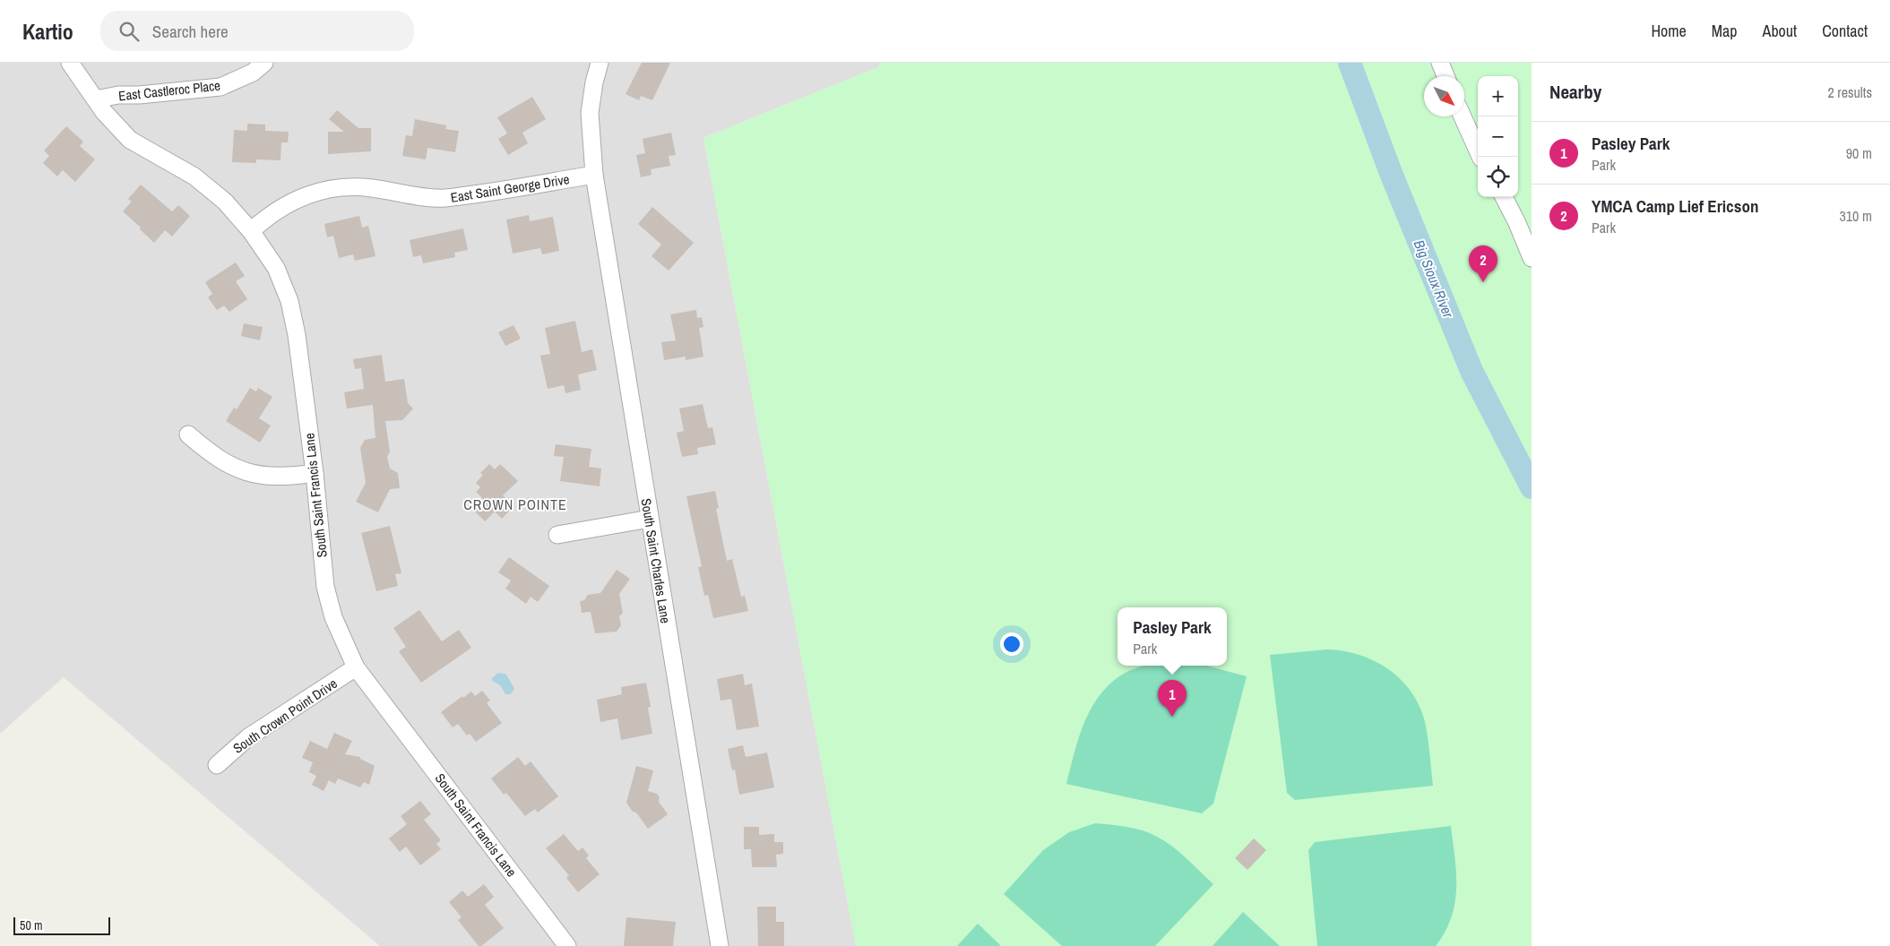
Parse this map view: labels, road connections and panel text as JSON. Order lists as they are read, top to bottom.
{
  "streets": {
    "street": [
      "East Castleroc Place",
      "East Saint George Drive",
      "South Saint Francis Lane",
      "South Saint Charles Lane",
      "South Crown Point Drive"
    ]
  },
  "crossings": [
    ["East Castleroc Place", "South Saint Francis Lane"],
    ["East Saint George Drive", "South Saint Francis Lane"],
    ["East Saint George Drive", "South Saint Charles Lane"],
    ["South Saint Francis Lane", "South Crown Point Drive"]
  ],
  "districts": ["CROWN POINTE"],
  "water": ["Big Sioux River"],
  "scale_bar": "50 m",
  "north": "bottom right",
  "page": {
    "header": "Kartio",
    "search": "Search here",
    "nav": [
      "Home",
      "Map",
      "About",
      "Contact"
    ],
    "heading": ["Nearby", "2 results"],
    "map_buttons": ["+", "−"],
    "list": [
      {
        "mark": "1",
        "name": "Pasley Park",
        "note": "Park",
        "value": "90 m"
      },
      {
        "mark": "2",
        "name": "YMCA Camp Lief Ericson",
        "note": "Park",
        "value": "310 m"
      }
    ],
    "pins": ["2", "1"],
    "popup": ["Pasley Park", "Park"],
    "scale": "50 m"
  }
}
